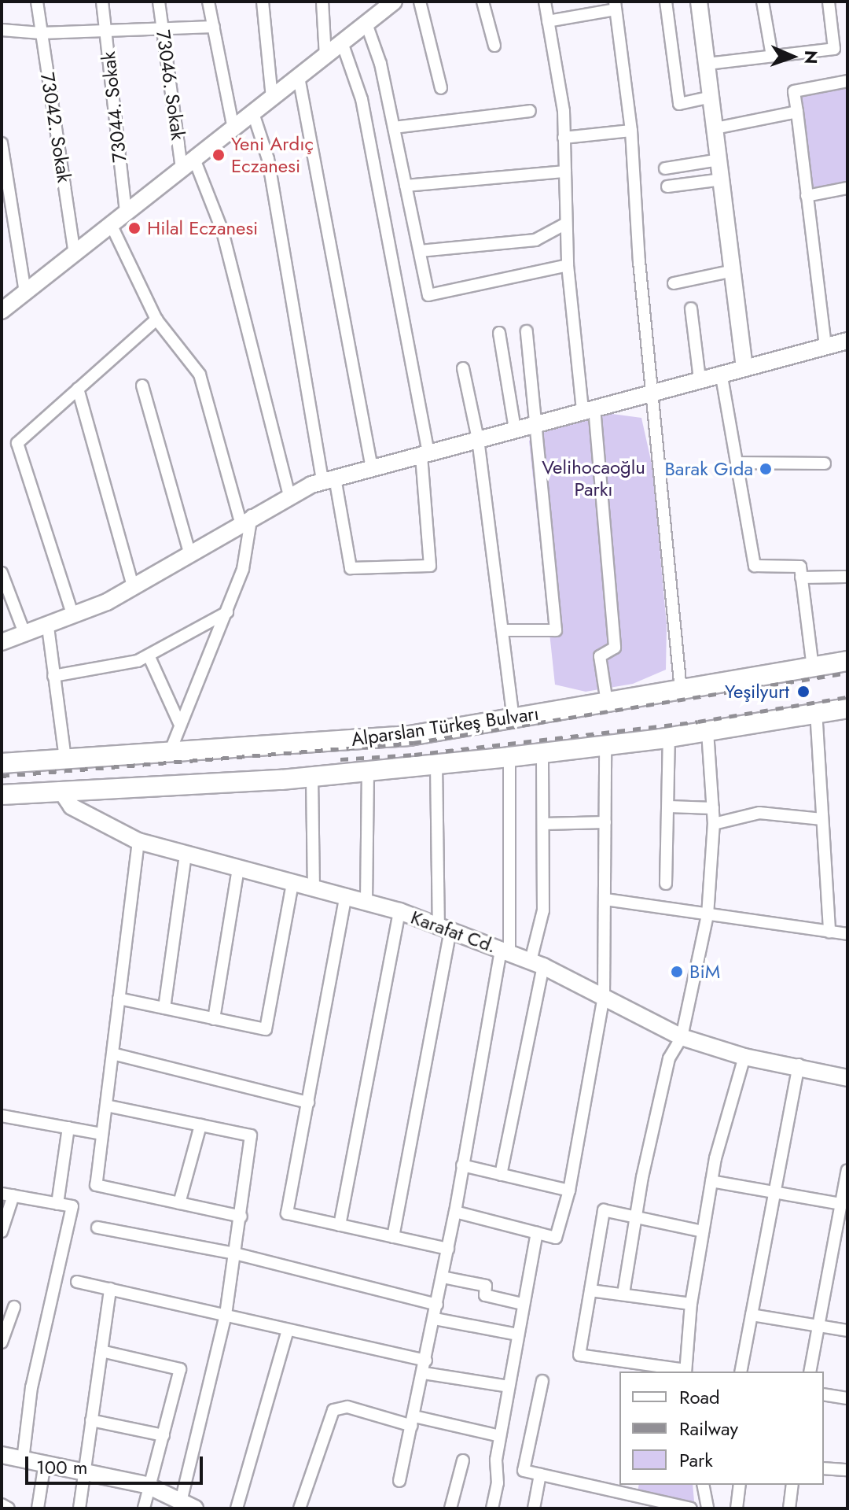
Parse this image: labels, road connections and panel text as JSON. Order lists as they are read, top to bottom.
{
  "streets": {
    "main road": ["Alparslan Türkeş Bulvarı", "Karafat Cd."],
    "street": ["73046. Sokak", "73044. Sokak", "73042. Sokak"]
  },
  "crossings": [
    ["Alparslan Türkeş Bulvarı", "Karafat Cd."]
  ],
  "parks": ["Velihocaoğlu Parkı"],
  "places": [
    "Yeni Ardıç Eczanesi",
    "Hilal Eczanesi",
    "Barak Gıda",
    "Yeşilyurt",
    "BiM"
  ],
  "legend": ["Road", "Railway", "Park"],
  "scale_bar": "100 m",
  "north": "right"
}
